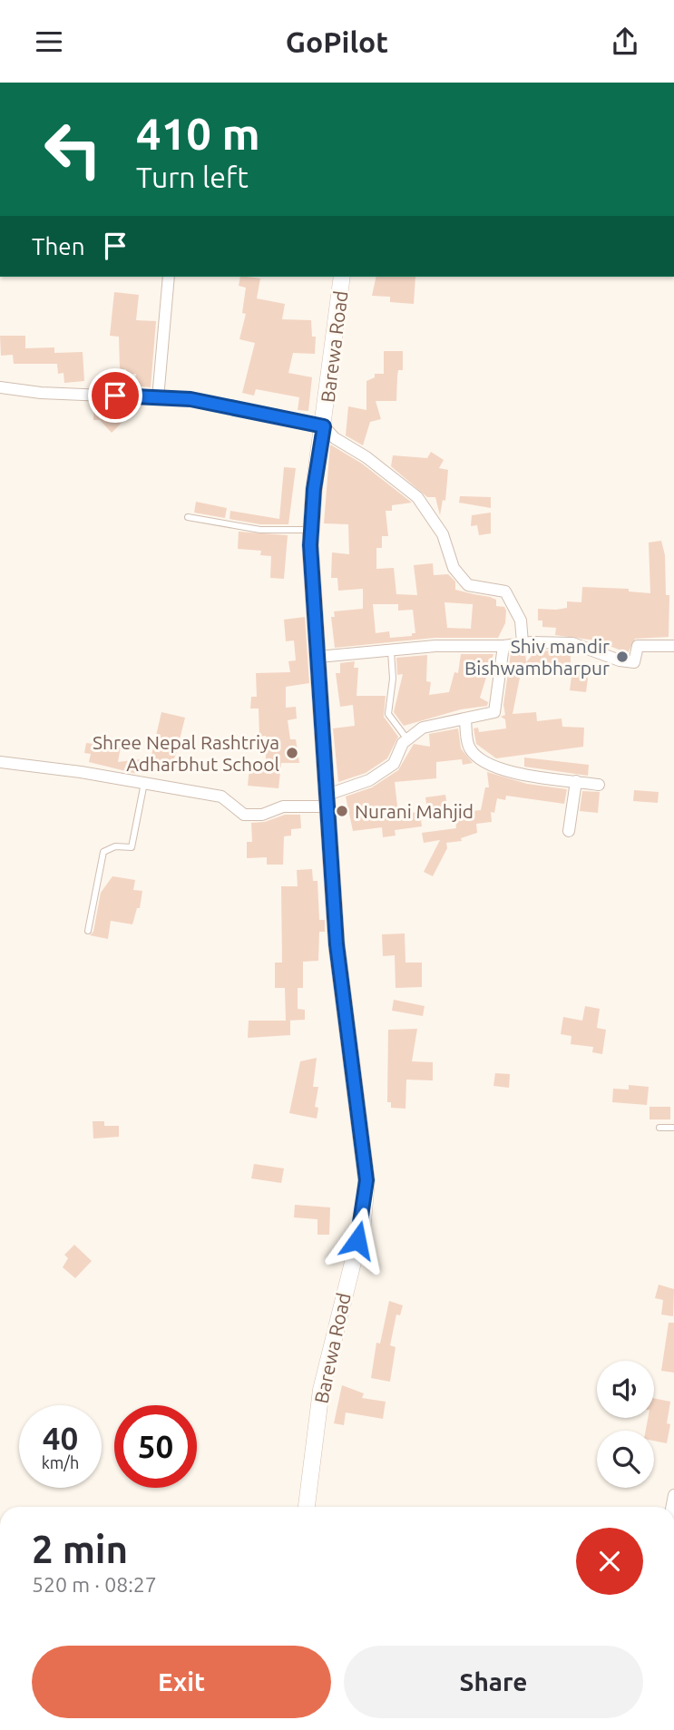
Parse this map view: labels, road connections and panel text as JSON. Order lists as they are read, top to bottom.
{
  "streets": {
    "main road": ["Barewa Road"]
  },
  "places": ["Shiv mandir Bishwambharpur", "Shree Nepal Rashtriya Adharbhut School", "Nurani Mahjid"],
  "page": {
    "header": "GoPilot",
    "turn": ["410 m", "Turn left"],
    "then": "Then",
    "speed": "40 km/h",
    "limit": "50",
    "heading": ["2 min", "520 m · 08:27"],
    "buttons": ["Exit", "Share"]
  }
}
